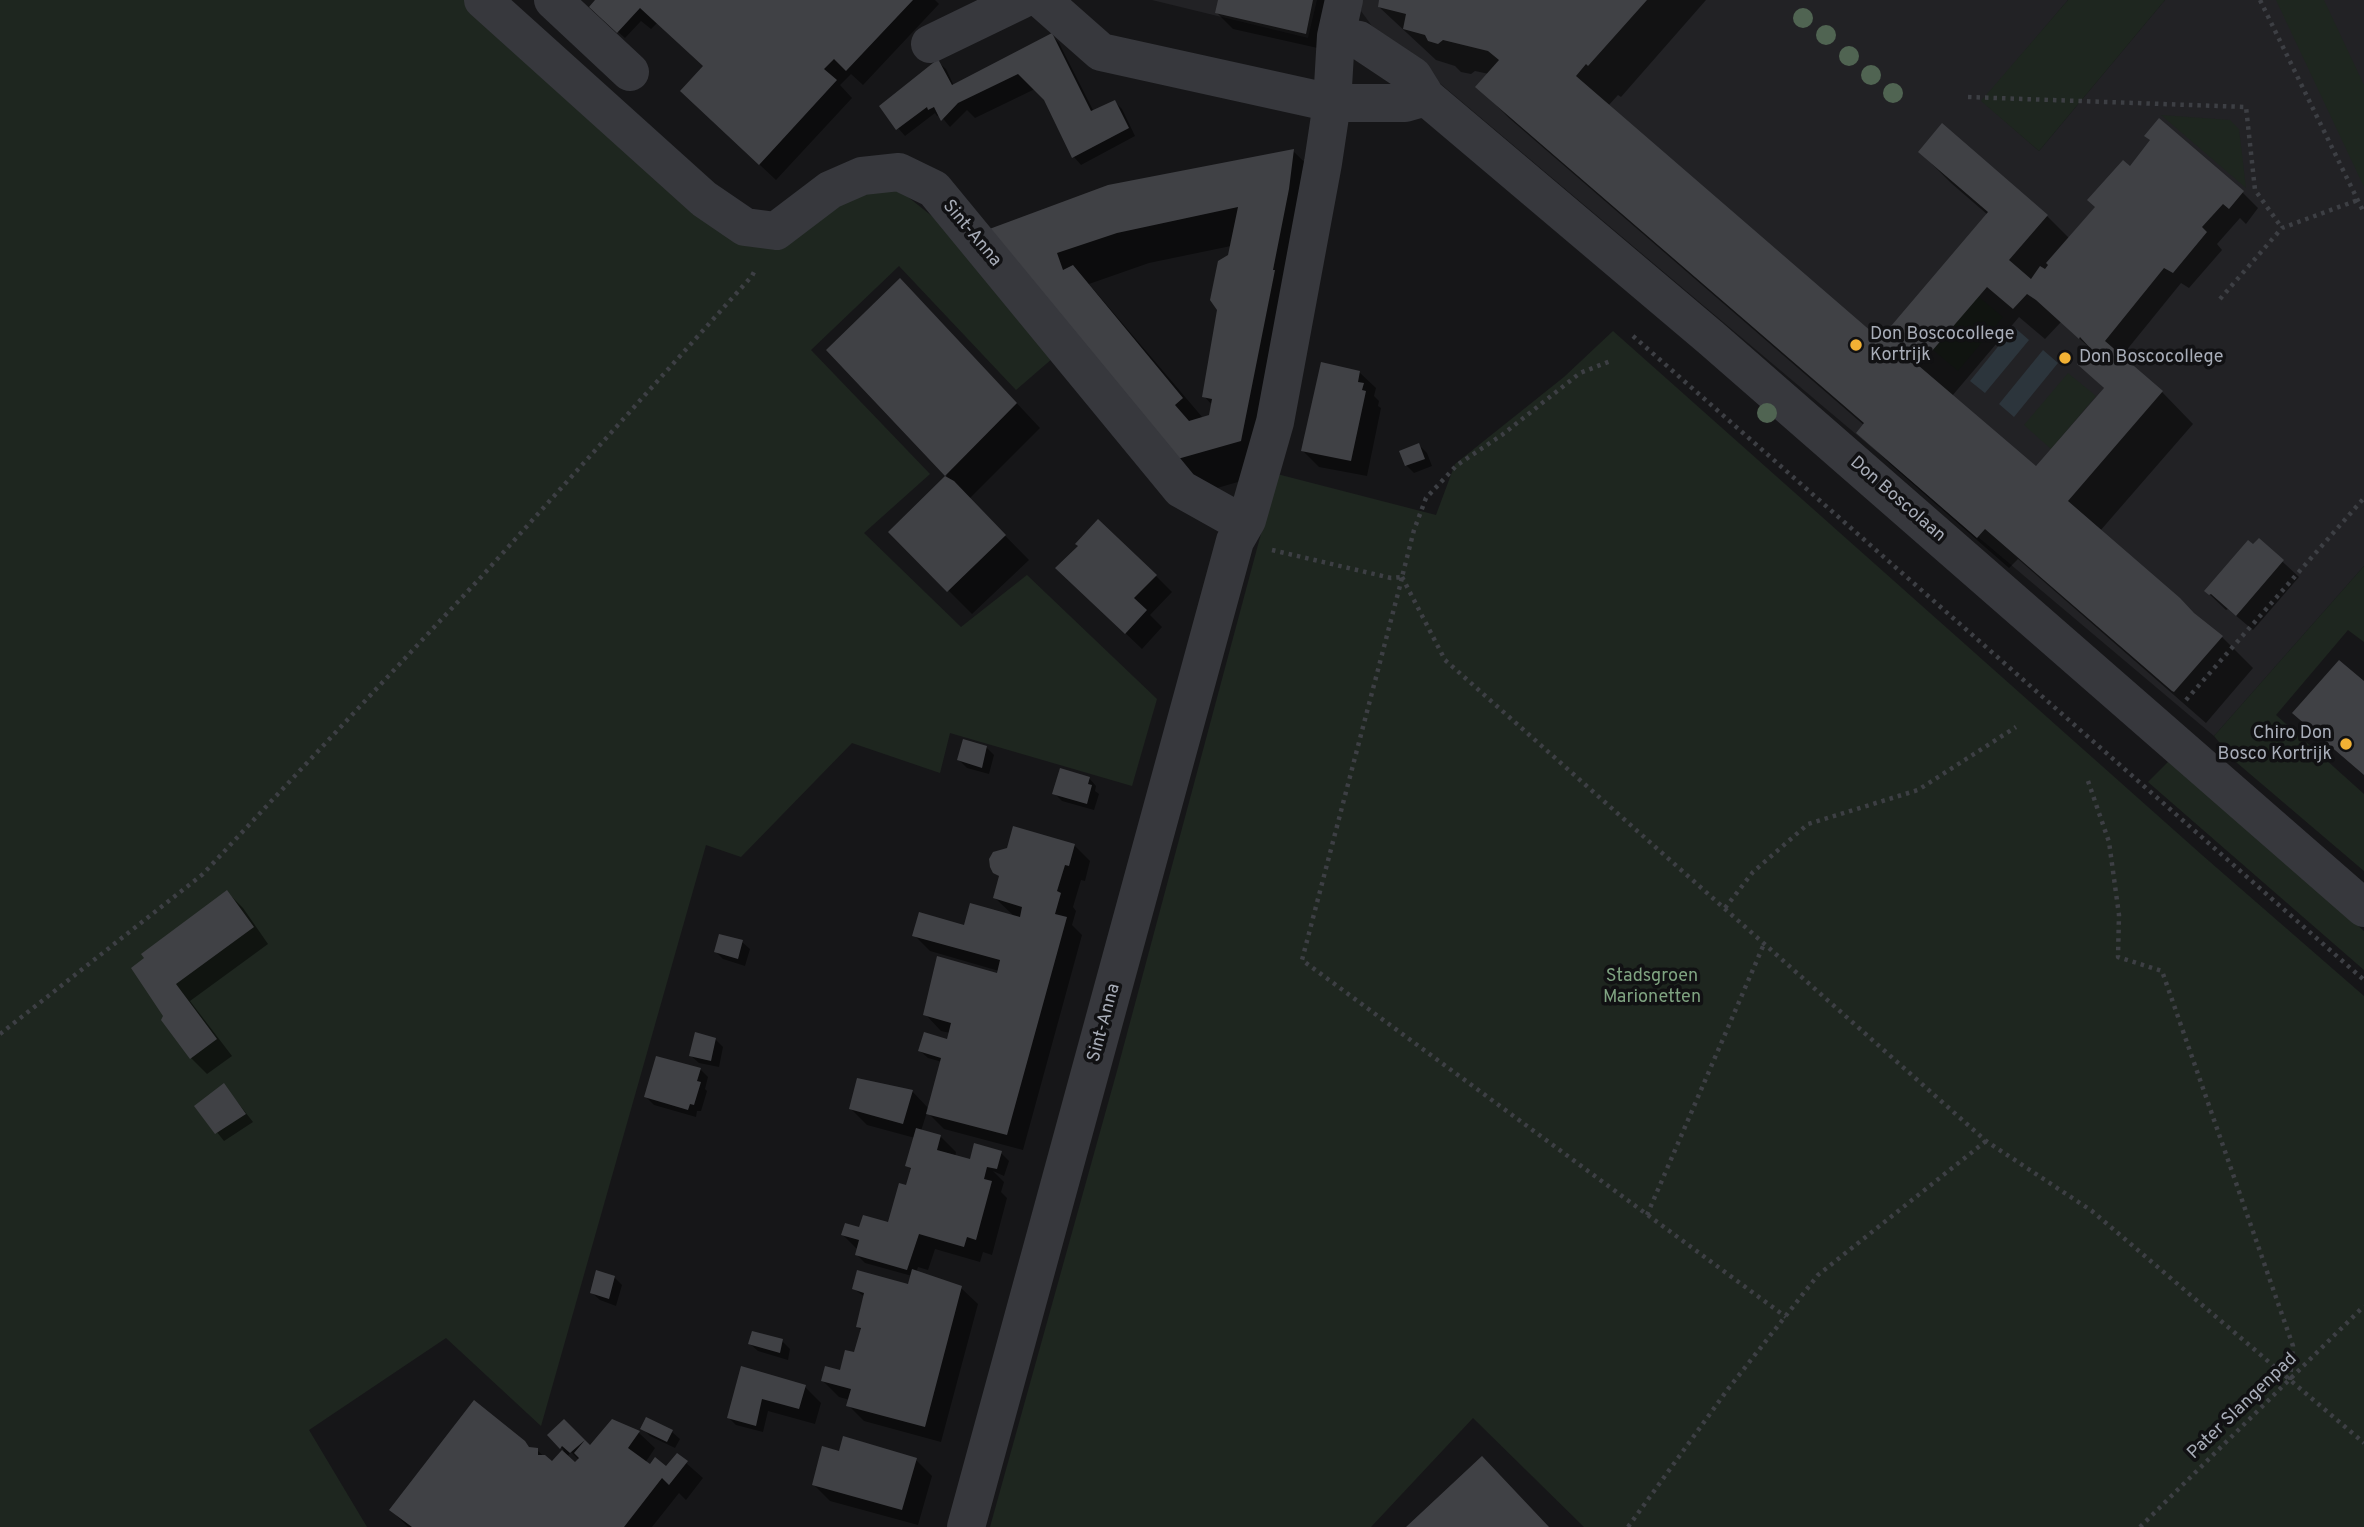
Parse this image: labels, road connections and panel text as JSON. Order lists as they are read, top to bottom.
{
  "streets": {
    "street": ["Sint-Anna", "Don Boscolaan"],
    "path": ["Pater Slangenpad"]
  },
  "crossings": [
    ["Sint-Anna", "Don Boscolaan"]
  ],
  "parks": ["Stadsgroen Marionetten"],
  "places": ["Don Boscocollege Kortrijk", "Don Boscocollege", "Chiro Don Bosco Kortrijk"]
}
